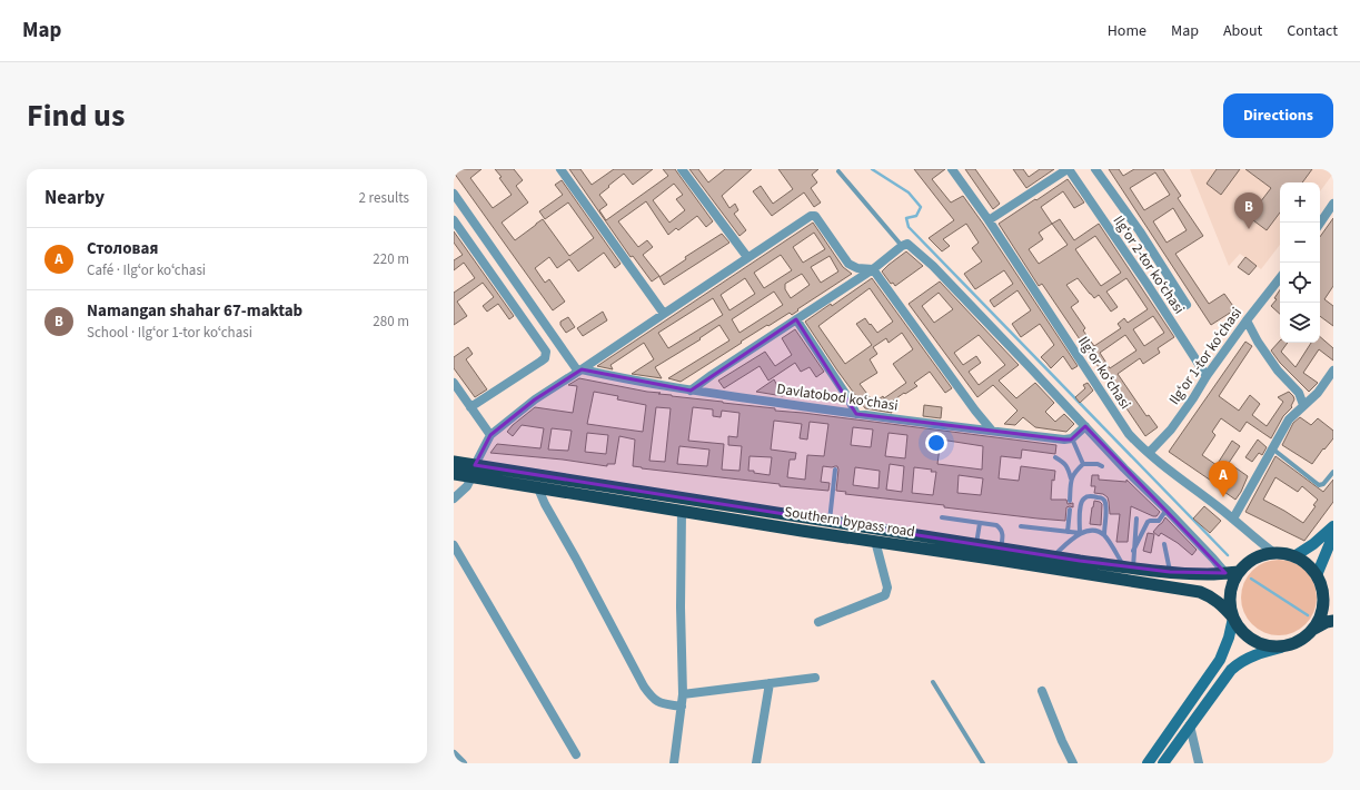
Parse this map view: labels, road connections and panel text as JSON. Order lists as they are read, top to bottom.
{
  "streets": {
    "highway": ["Southern bypass road"],
    "street": [
      "Ilgʻor 2-tor koʻchasi",
      "Ilgʻor 1-tor koʻchasi",
      "Ilgʻor koʻchasi",
      "Davlatobod koʻchasi"
    ]
  },
  "crossings": [
    ["Ilgʻor 2-tor koʻchasi", "Ilgʻor 1-tor koʻchasi"],
    ["Ilgʻor 1-tor koʻchasi", "Ilgʻor koʻchasi"],
    ["Ilgʻor koʻchasi", "Southern bypass road"]
  ],
  "page": {
    "header": "Map",
    "nav": [
      "Home",
      "Map",
      "About",
      "Contact"
    ],
    "title": "Find us",
    "buttons": "Directions",
    "heading": ["Nearby", "2 results"],
    "map_buttons": ["+", "−"],
    "pins": ["B", "A"],
    "list": [
      {
        "mark": "A",
        "name": "Столовая",
        "note": "Café · Ilgʻor koʻchasi",
        "value": "220 m"
      },
      {
        "mark": "B",
        "name": "Namangan shahar 67-maktab",
        "note": "School · Ilgʻor 1-tor koʻchasi",
        "value": "280 m"
      }
    ]
  }
}
